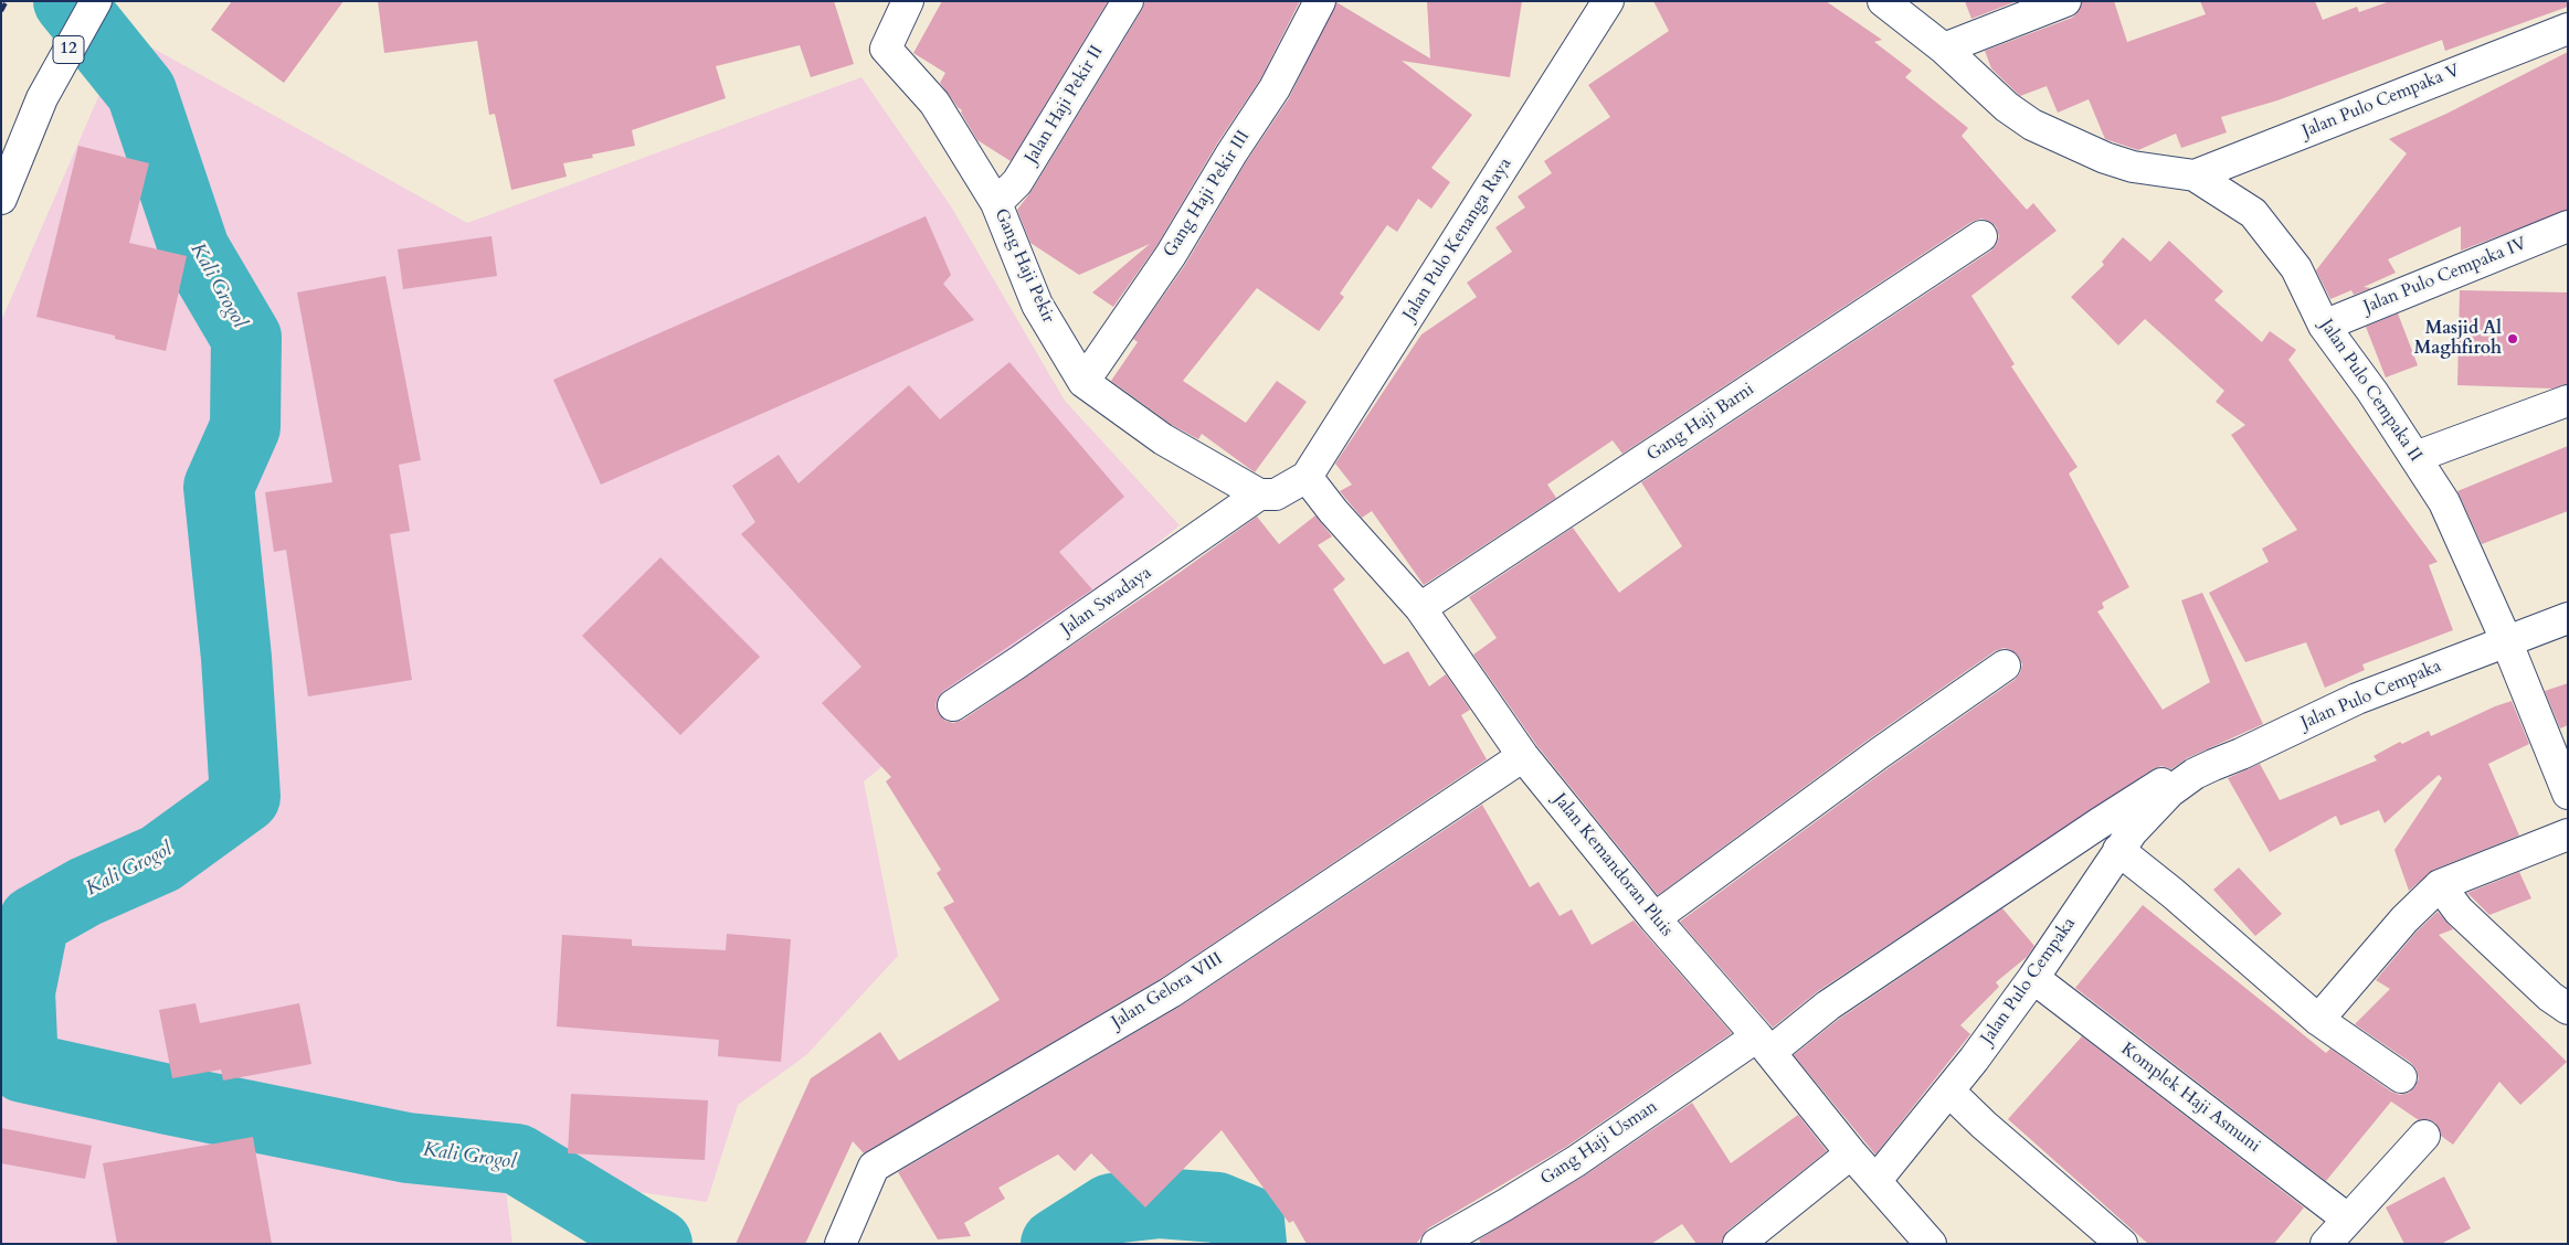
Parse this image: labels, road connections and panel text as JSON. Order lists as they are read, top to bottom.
{
  "streets": {
    "main road": [
      "12",
      "Jalan Pulo Cempaka V",
      "Jalan Haji Pekir II",
      "Gang Haji Pekir III",
      "Jalan Pulo Kenanga Raya",
      "Gang Haji Pekir",
      "Jalan Pulo Cempaka IV",
      "Jalan Pulo Cempaka II",
      "Gang Haji Barni",
      "Jalan Swadaya",
      "Jalan Pulo Cempaka",
      "Jalan Kemandoran Pluis",
      "Jalan Gelora VIII",
      "Komplek Haji Asmuni",
      "Gang Haji Usman"
    ]
  },
  "crossings": [
    ["Jalan Pulo Cempaka V", "Jalan Pulo Cempaka II"],
    ["Jalan Haji Pekir II", "Gang Haji Pekir"],
    ["Gang Haji Pekir III", "Gang Haji Pekir"],
    ["Jalan Pulo Kenanga Raya", "Jalan Kemandoran Pluis"],
    ["Gang Haji Pekir", "Jalan Swadaya"],
    ["Jalan Pulo Cempaka IV", "Jalan Pulo Cempaka II"],
    ["Jalan Pulo Cempaka II", "Jalan Pulo Cempaka"],
    ["Gang Haji Barni", "Jalan Kemandoran Pluis"],
    ["Jalan Pulo Cempaka", "Jalan Kemandoran Pluis"],
    ["Jalan Pulo Cempaka", "Komplek Haji Asmuni"],
    ["Jalan Pulo Cempaka", "Gang Haji Usman"],
    ["Jalan Kemandoran Pluis", "Jalan Gelora VIII"],
    ["Jalan Kemandoran Pluis", "Gang Haji Usman"]
  ],
  "water": ["Kali Grogol"],
  "places": ["Masjid Al Maghfiroh"]
}
